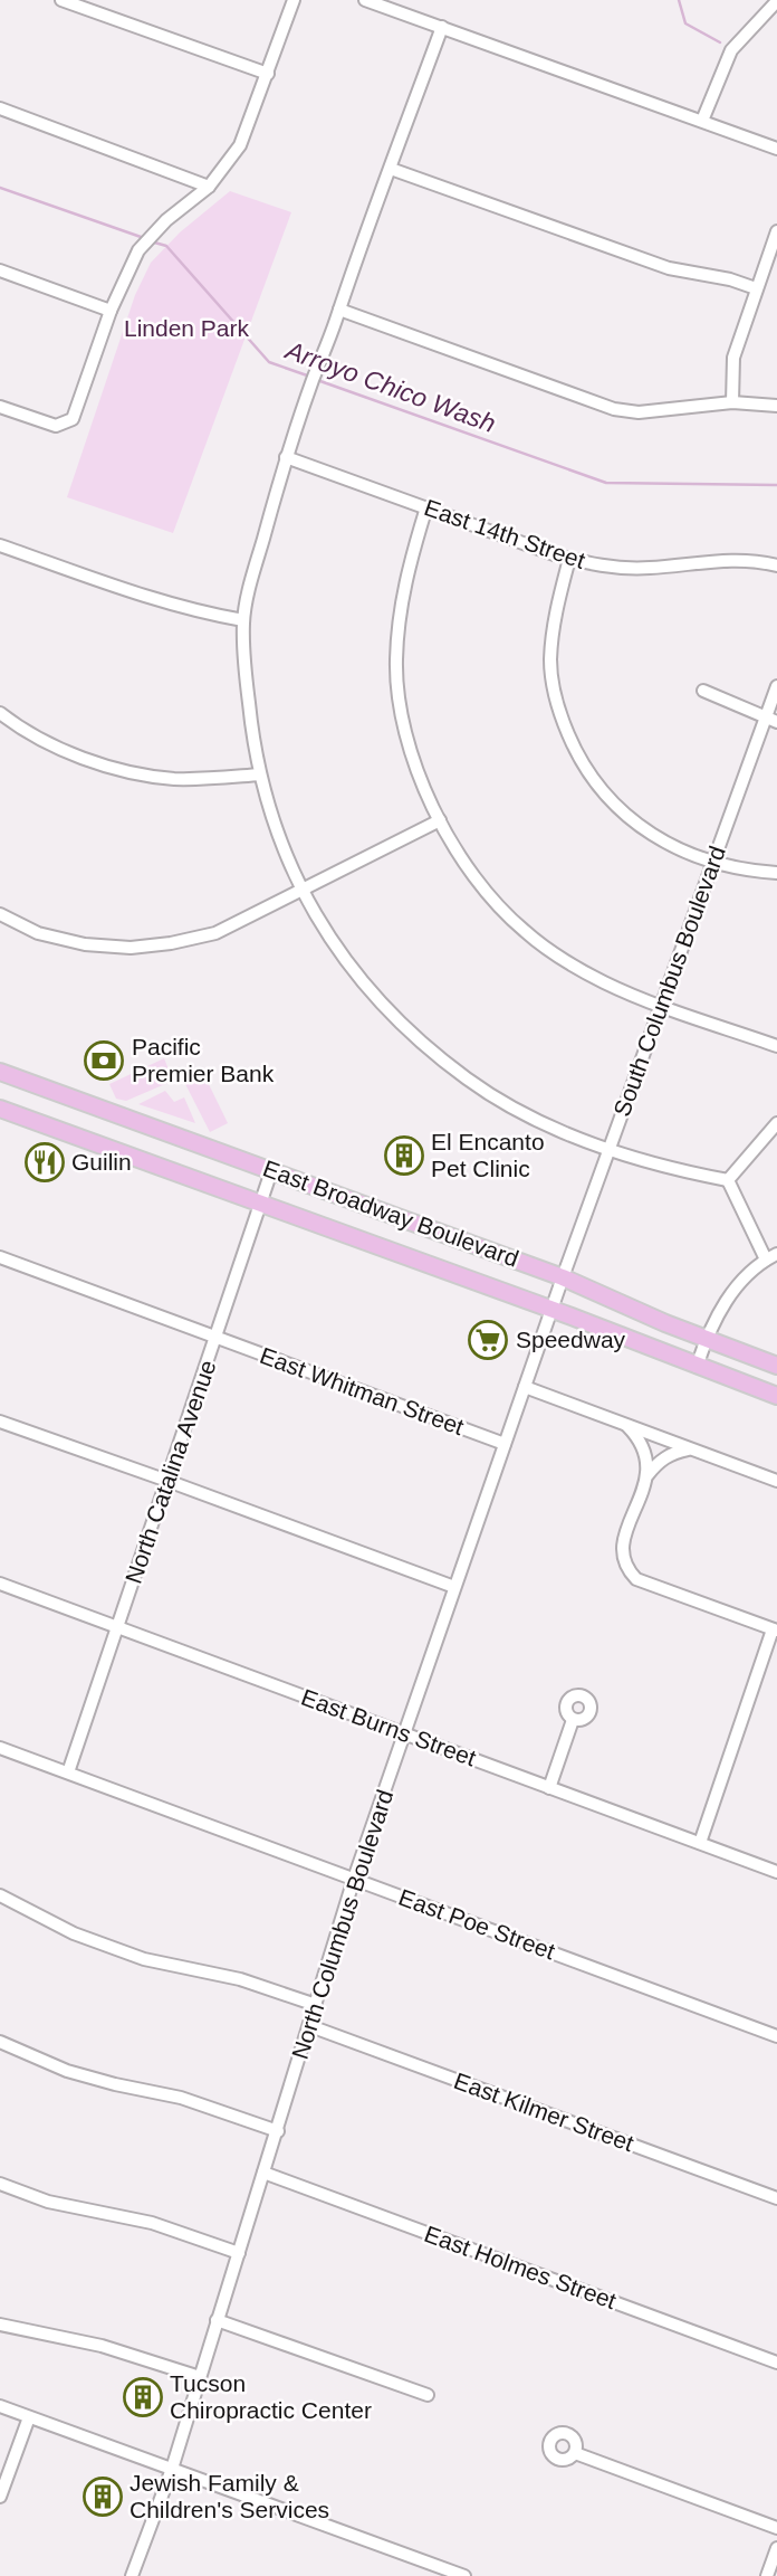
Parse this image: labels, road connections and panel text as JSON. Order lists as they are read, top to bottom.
{
  "streets": {
    "main road": ["East Broadway Boulevard"],
    "street": [
      "East 14th Street",
      "South Columbus Boulevard",
      "East Whitman Street",
      "North Catalina Avenue",
      "East Burns Street",
      "North Columbus Boulevard",
      "East Poe Street",
      "East Kilmer Street",
      "East Holmes Street"
    ]
  },
  "crossings": [
    ["South Columbus Boulevard", "East Broadway Boulevard"],
    ["South Columbus Boulevard", "North Columbus Boulevard"],
    ["East Broadway Boulevard", "North Catalina Avenue"],
    ["East Broadway Boulevard", "North Columbus Boulevard"],
    ["East Whitman Street", "North Catalina Avenue"],
    ["East Whitman Street", "North Columbus Boulevard"],
    ["North Catalina Avenue", "East Burns Street"],
    ["North Catalina Avenue", "East Poe Street"],
    ["East Burns Street", "North Columbus Boulevard"],
    ["North Columbus Boulevard", "East Poe Street"],
    ["North Columbus Boulevard", "East Kilmer Street"],
    ["North Columbus Boulevard", "East Holmes Street"]
  ],
  "water": ["Arroyo Chico Wash"],
  "parks": ["Linden Park"],
  "places": {
    "bank": ["Pacific Premier Bank"],
    "building": ["El Encanto Pet Clinic", "Tucson Chiropractic Center", "Jewish Family & Children's Services"],
    "restaurant": ["Guilin"],
    "supermarket": ["Speedway"]
  }
}
